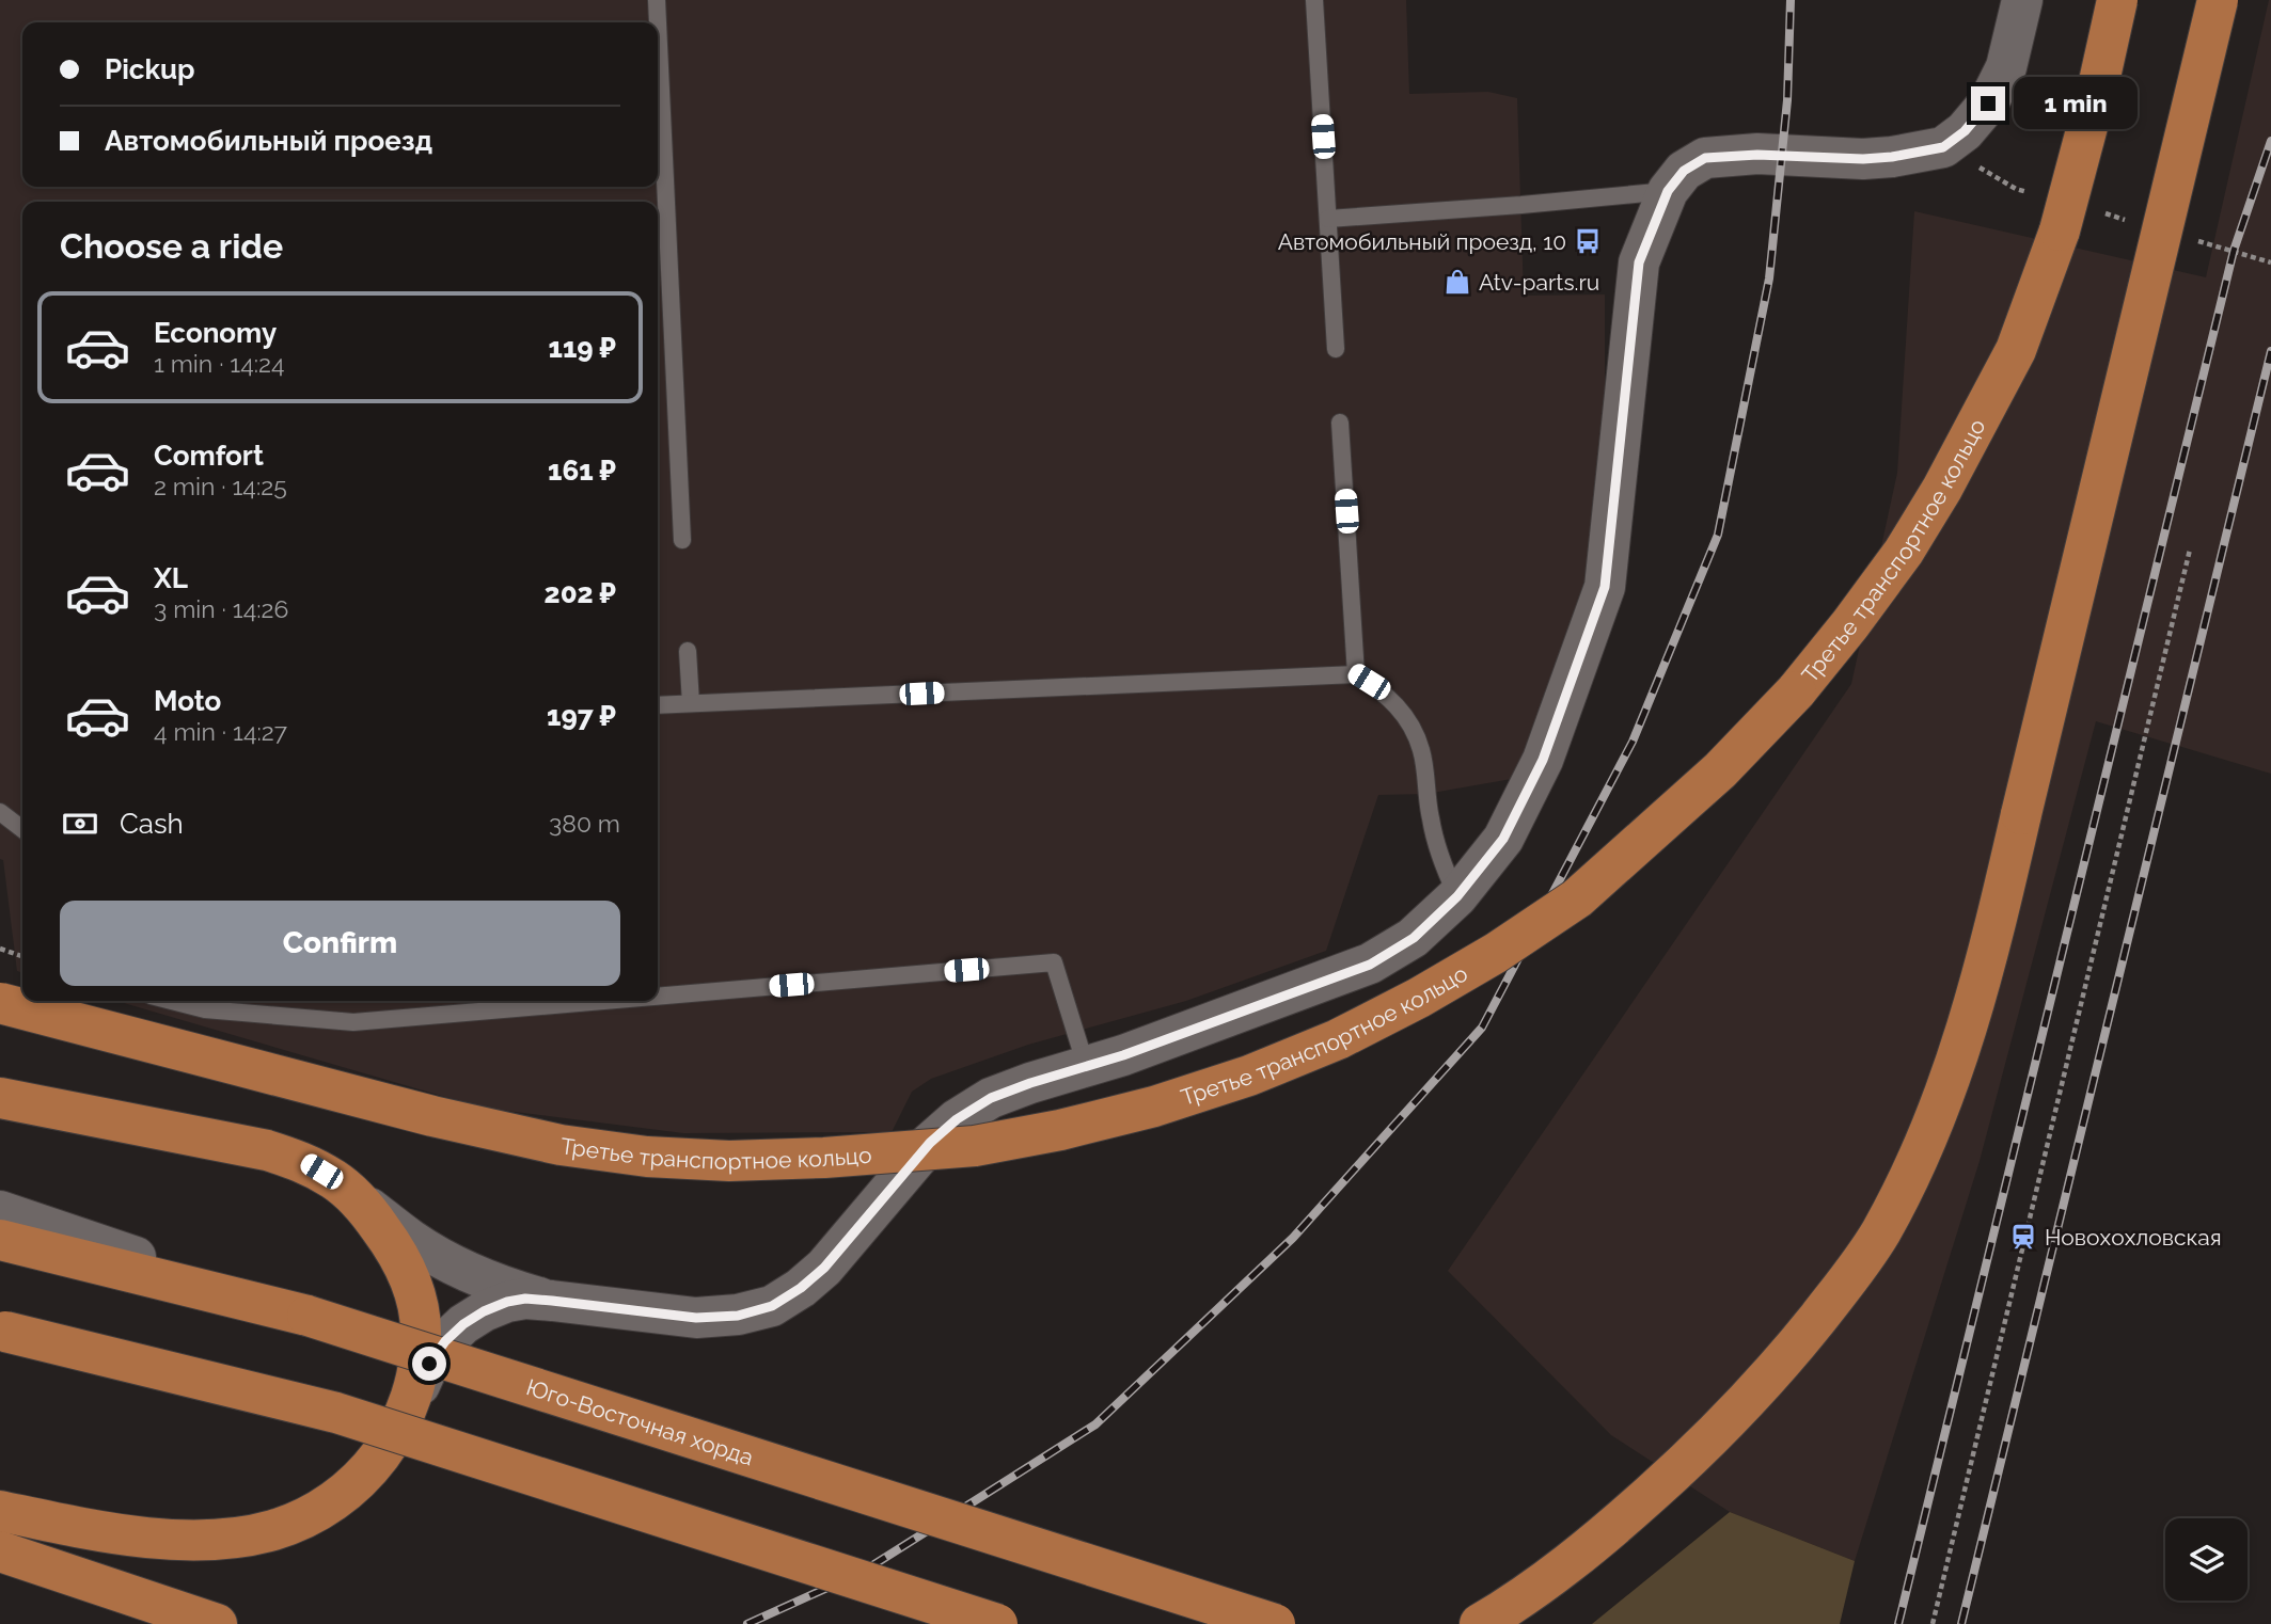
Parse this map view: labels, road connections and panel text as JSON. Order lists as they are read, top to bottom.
{
  "streets": {
    "main road": ["Третье транспортное кольцо", "Юго-Восточная хорда"]
  },
  "places": {
    "bus stop": ["Автомобильный проезд, 10"],
    "shop": ["Atv-parts.ru"],
    "station": ["Новохохловская"]
  },
  "page": {
    "banner": ["Pickup", "Автомобильный проезд"],
    "bubble": "1 min",
    "heading": "Choose a ride",
    "list": [
      {
        "name": "Economy",
        "note": "1 min · 14:24",
        "value": "119 ₽"
      },
      {
        "name": "Comfort",
        "note": "2 min · 14:25",
        "value": "161 ₽"
      },
      {
        "name": "XL",
        "note": "3 min · 14:26",
        "value": "202 ₽"
      },
      {
        "name": "Moto",
        "note": "4 min · 14:27",
        "value": "197 ₽"
      }
    ],
    "pay": ["Cash", "380 m"],
    "buttons": "Confirm"
  }
}
